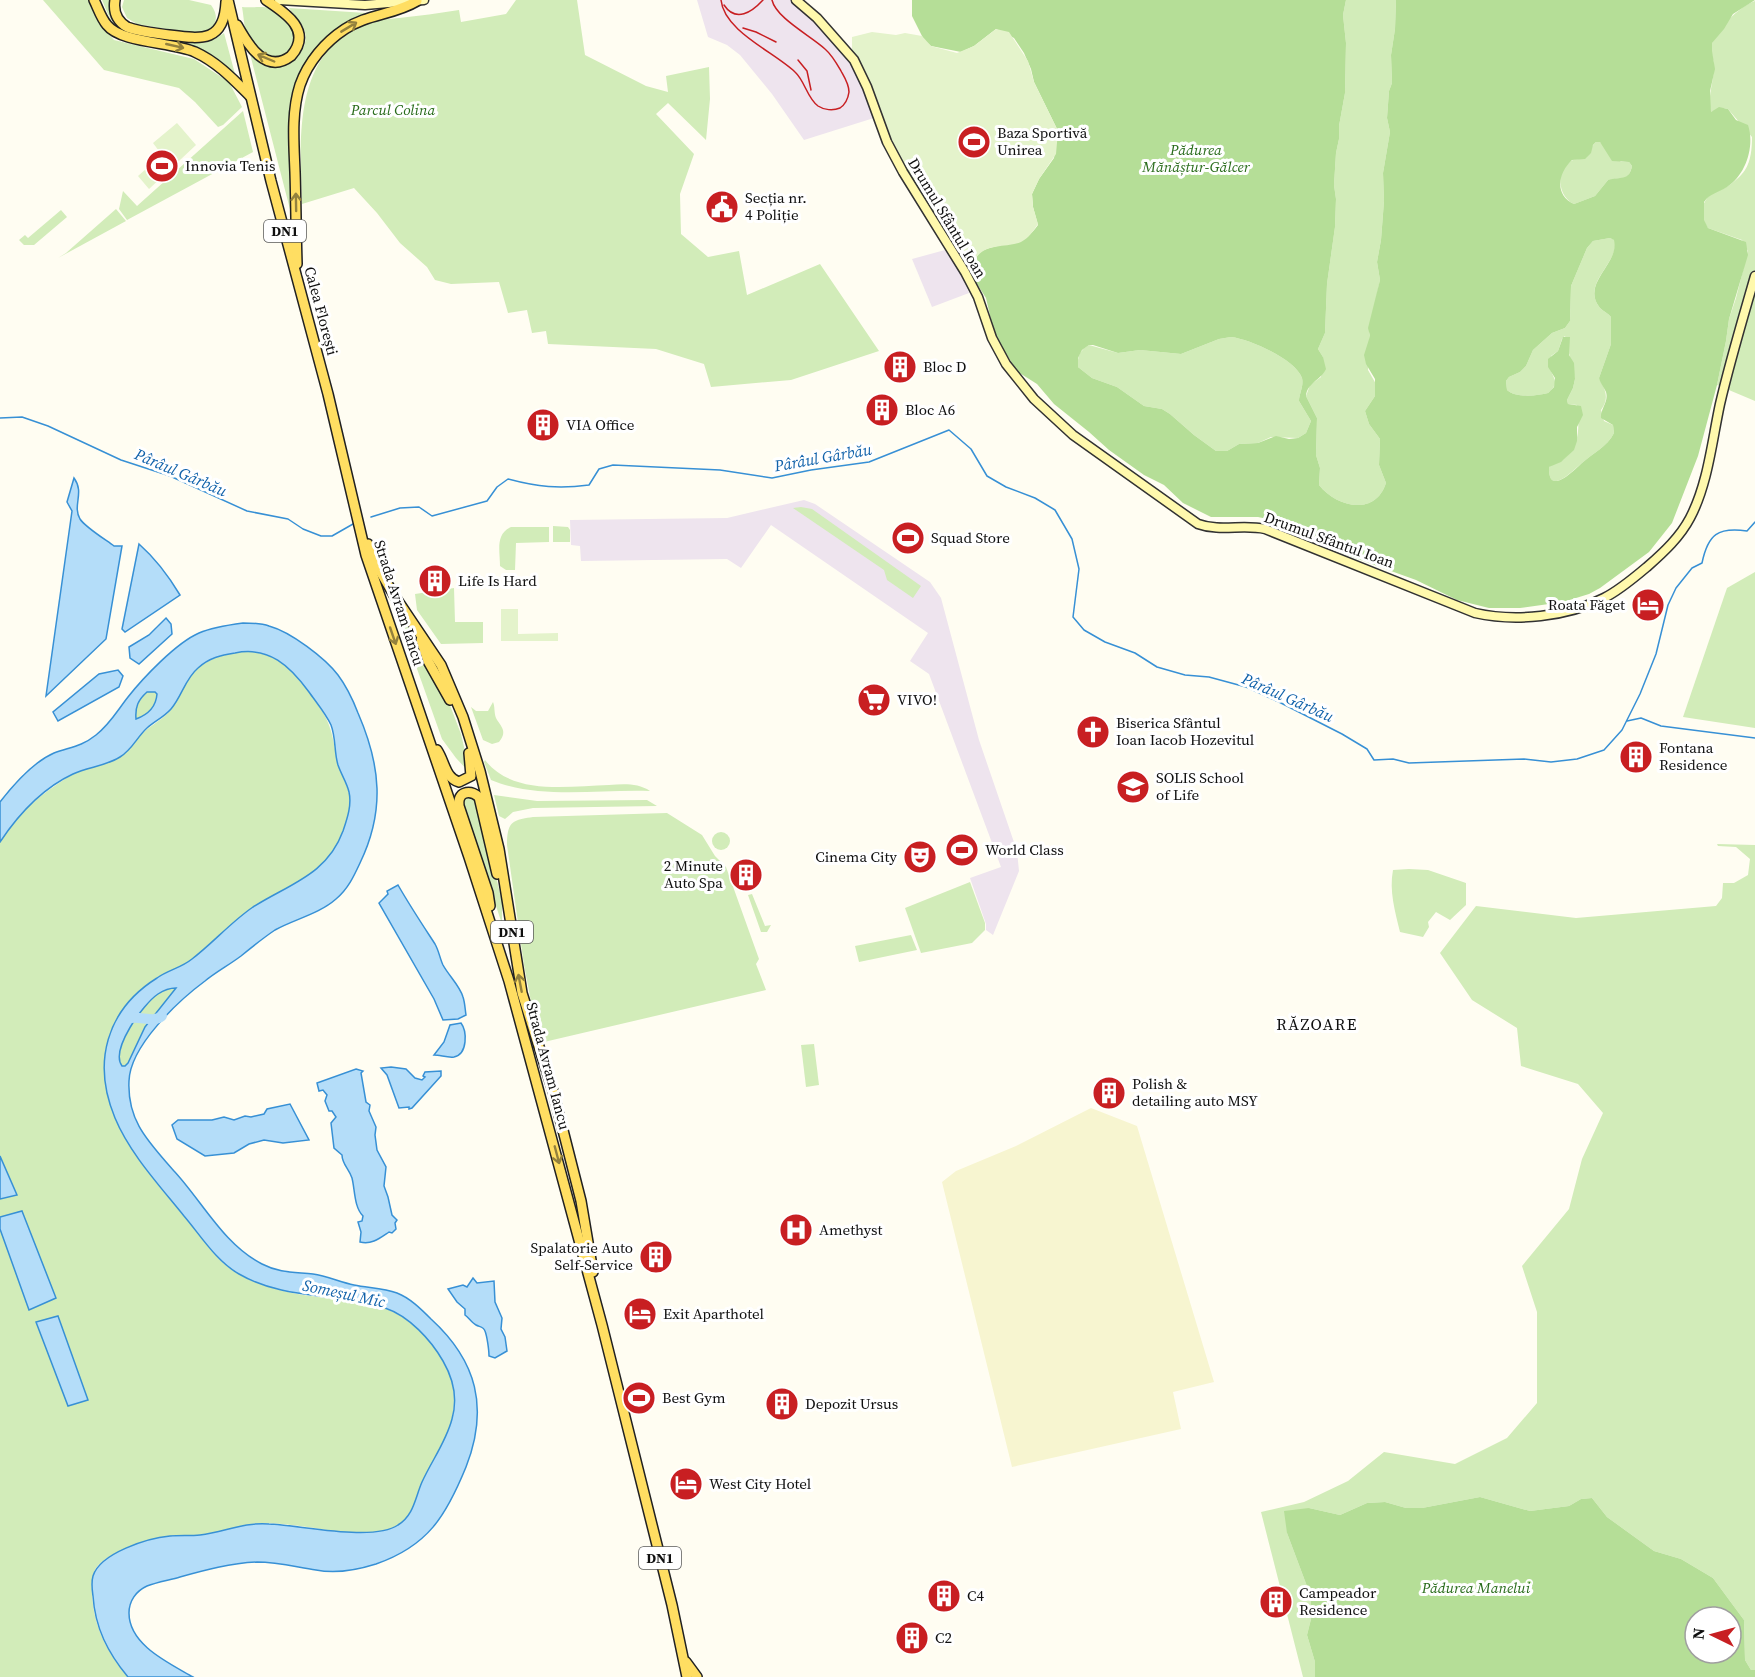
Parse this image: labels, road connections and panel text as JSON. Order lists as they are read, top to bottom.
{
  "streets": {
    "main road": [
      "Drumul Sfântul Ioan",
      "DN1",
      "Calea Florești",
      "Strada Avram Iancu"
    ]
  },
  "crossings": [
    ["Calea Florești", "Strada Avram Iancu"]
  ],
  "districts": ["RĂZOARE"],
  "water": ["Pârâul Gârbău", "Someșul Mic"],
  "parks": ["Parcul Colina", "Pădurea Mănăștur-Gălcer", "Pădurea Manelui"],
  "places": {
    "sports": [
      "Baza Sportivă Unirea",
      "Innovia Tenis",
      "Squad Store",
      "World Class",
      "Best Gym"
    ],
    "public building": ["Secția nr. 4 Poliție"],
    "building": [
      "Bloc D",
      "Bloc A6",
      "VIA Office",
      "Life Is Hard",
      "Fontana Residence",
      "2 Minute Auto Spa",
      "Polish & detailing auto MSY",
      "Spalatorie Auto Self-Service",
      "Depozit Ursus",
      "C4",
      "Campeador Residence",
      "C2"
    ],
    "hotel": ["Roata Făget", "Exit Aparthotel", "West City Hotel"],
    "supermarket": ["VIVO!"],
    "church": ["Biserica Sfântul Ioan Iacob Hozevitul"],
    "school or university": ["SOLIS School of Life"],
    "theatre": ["Cinema City"],
    "hospital": ["Amethyst"]
  },
  "north": "left"
}
